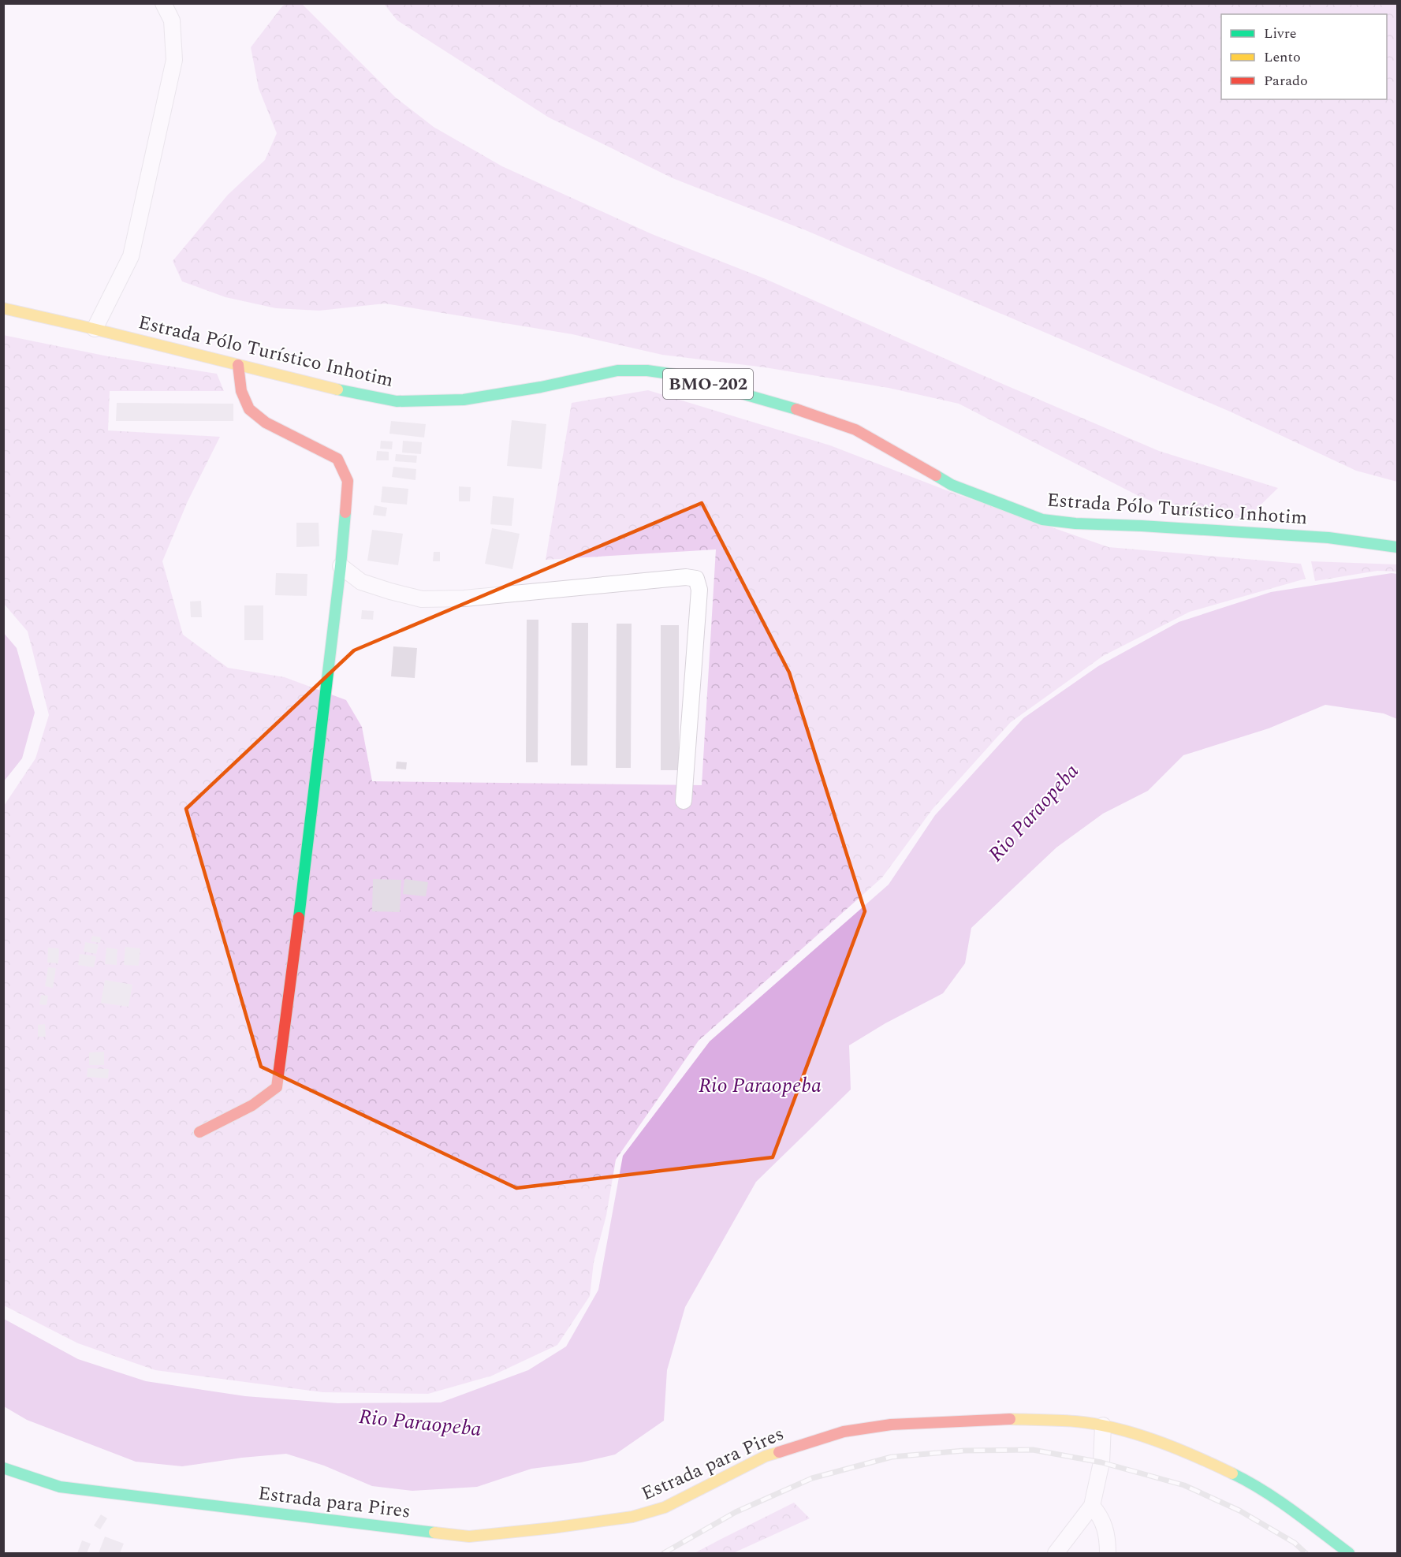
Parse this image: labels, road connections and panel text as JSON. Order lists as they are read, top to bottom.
{
  "streets": {
    "street": ["Estrada Pólo Turístico Inhotim", "BMO-202", "Estrada para Pires"]
  },
  "water": ["Rio Paraopeba"],
  "legend": ["Livre", "Lento", "Parado"]
}
